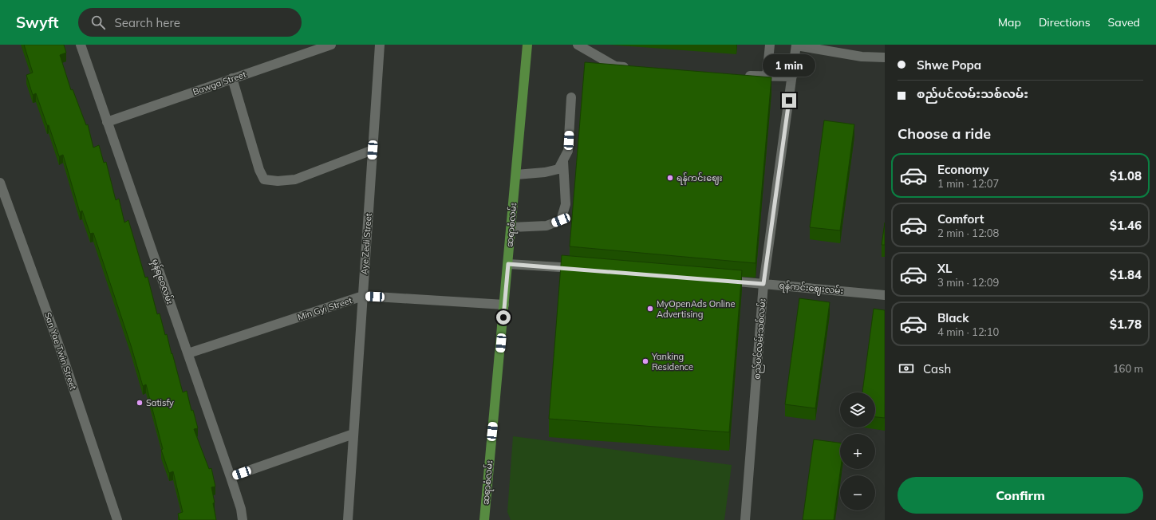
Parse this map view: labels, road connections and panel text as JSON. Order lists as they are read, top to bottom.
{
  "streets": {
    "main road": ["ဆရာစံလမ်း"],
    "street": [
      "Bawga Street",
      "Aye Zedi Street",
      "မှန်ရဝေလမ်း",
      "ရန်ကင်းဈေးလမ်း",
      "Min Gyi Street",
      "စည်ပင်လမ်းသစ်လမ်း",
      "San Yae Twin Street"
    ]
  },
  "crossings": [
    ["Bawga Street", "မှန်ရဝေလမ်း"],
    ["ဆရာစံလမ်း", "Min Gyi Street"],
    ["Aye Zedi Street", "Min Gyi Street"],
    ["မှန်ရဝေလမ်း", "Min Gyi Street"],
    ["ရန်ကင်းဈေးလမ်း", "စည်ပင်လမ်းသစ်လမ်း"]
  ],
  "places": [
    "ရန်ကင်းဈေး",
    "MyOpenAds Online Advertising",
    "Yanking Residence",
    "Satisfy"
  ],
  "page": {
    "header": "Swyft",
    "search": "Search here",
    "nav": ["Map", "Directions", "Saved"],
    "banner": ["Shwe Popa", "စည်ပင်လမ်းသစ်လမ်း"],
    "bubble": "1 min",
    "heading": "Choose a ride",
    "list": [
      {
        "name": "Economy",
        "note": "1 min · 12:07",
        "value": "$1.08"
      },
      {
        "name": "Comfort",
        "note": "2 min · 12:08",
        "value": "$1.46"
      },
      {
        "name": "XL",
        "note": "3 min · 12:09",
        "value": "$1.84"
      },
      {
        "name": "Black",
        "note": "4 min · 12:10",
        "value": "$1.78"
      }
    ],
    "pay": ["Cash", "160 m"],
    "map_buttons": ["+", "−"],
    "buttons": "Confirm"
  }
}
